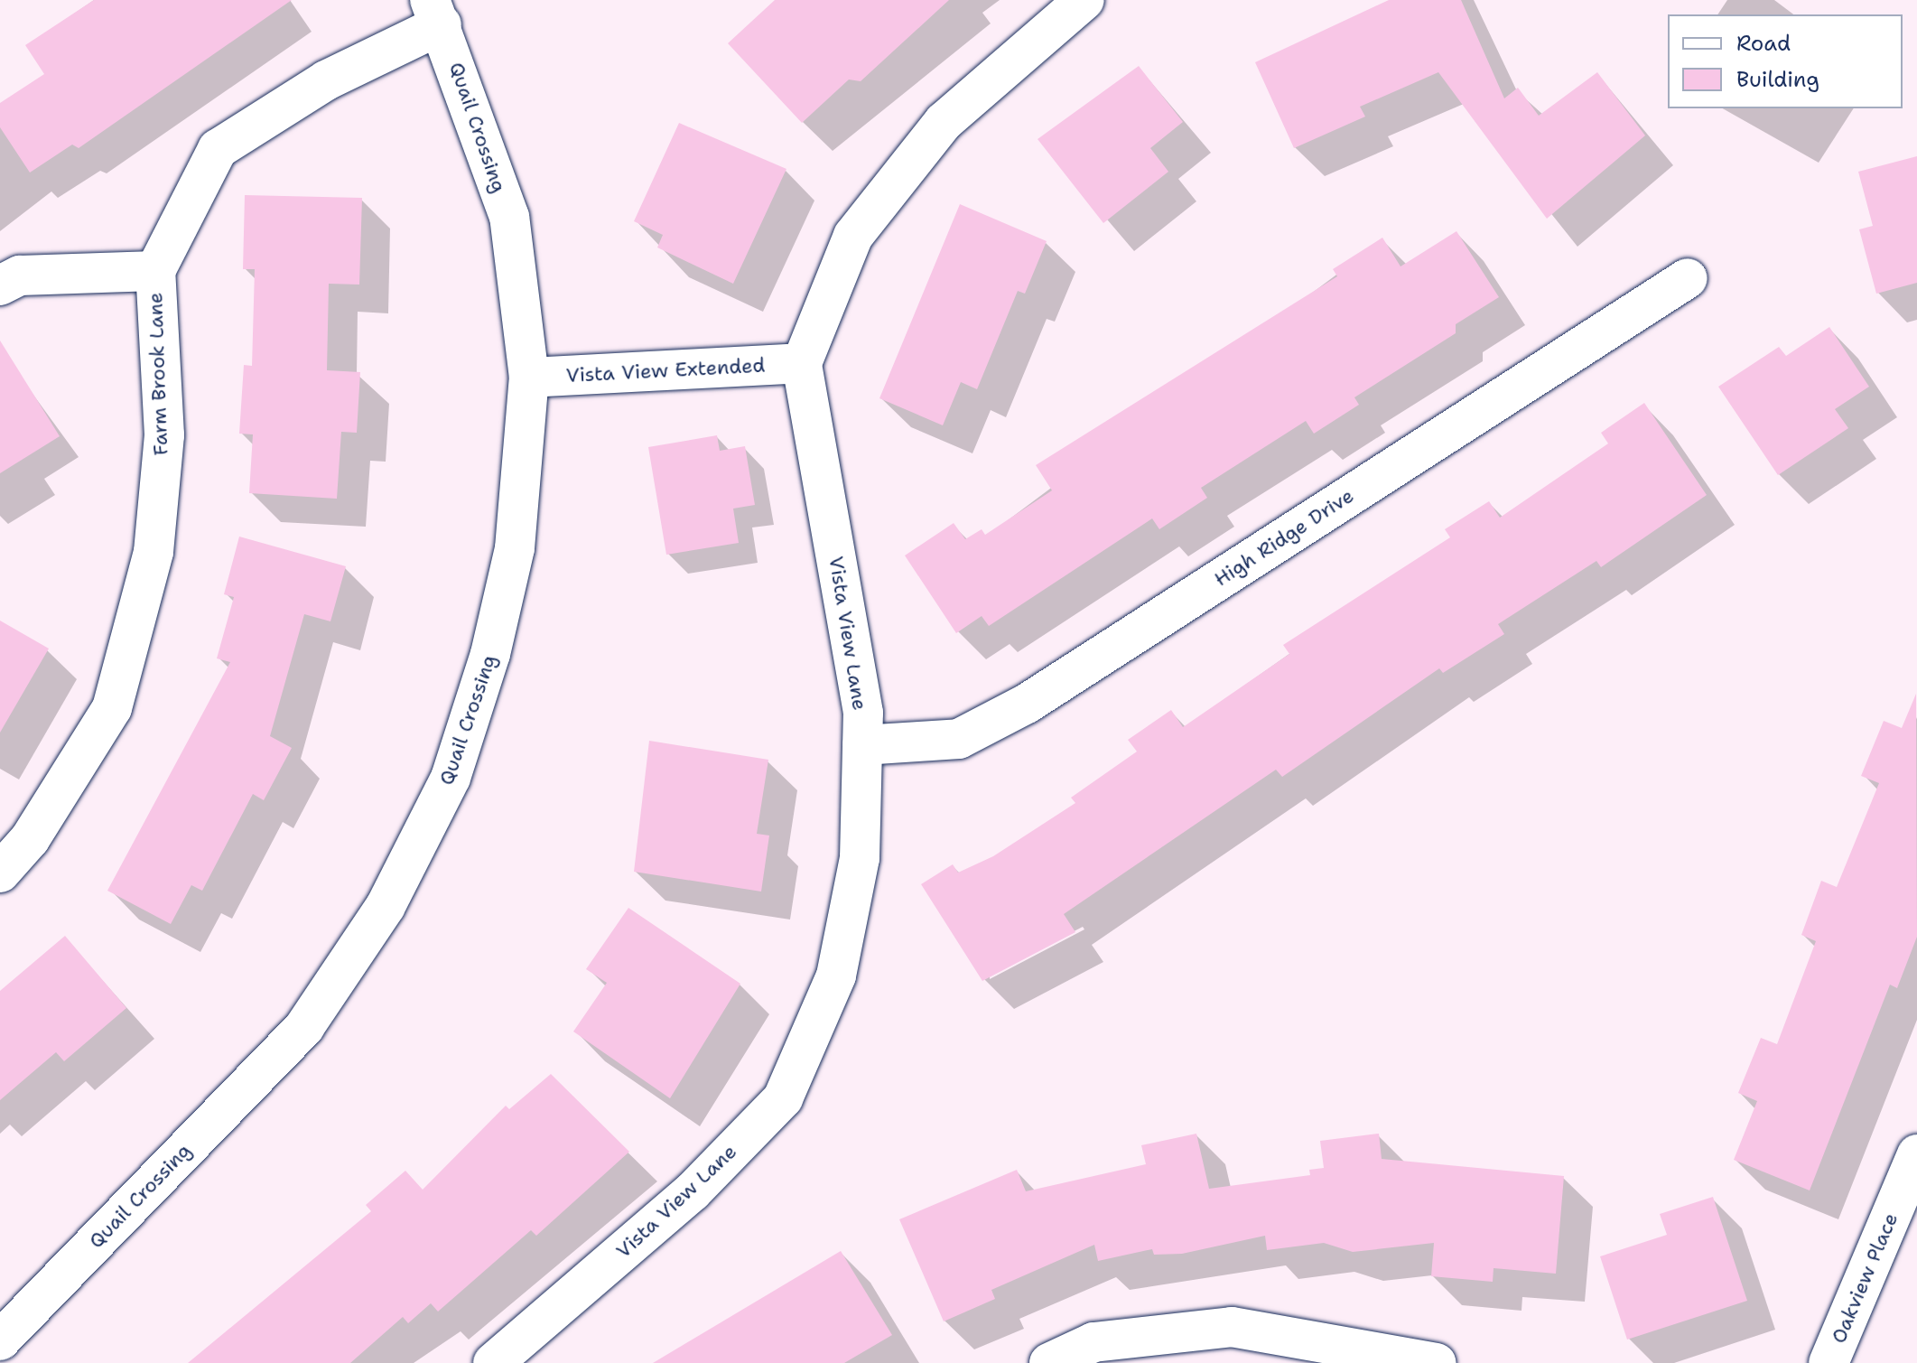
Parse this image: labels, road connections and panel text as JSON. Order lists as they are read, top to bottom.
{
  "streets": {
    "street": [
      "Quail Crossing",
      "Vista View Extended",
      "Farm Brook Lane",
      "High Ridge Drive",
      "Vista View Lane",
      "Oakview Place"
    ]
  },
  "crossings": [
    ["Quail Crossing", "Vista View Extended"],
    ["Quail Crossing", "Farm Brook Lane"],
    ["Vista View Extended", "Vista View Lane"],
    ["High Ridge Drive", "Vista View Lane"]
  ],
  "legend": ["Road", "Building"]
}
